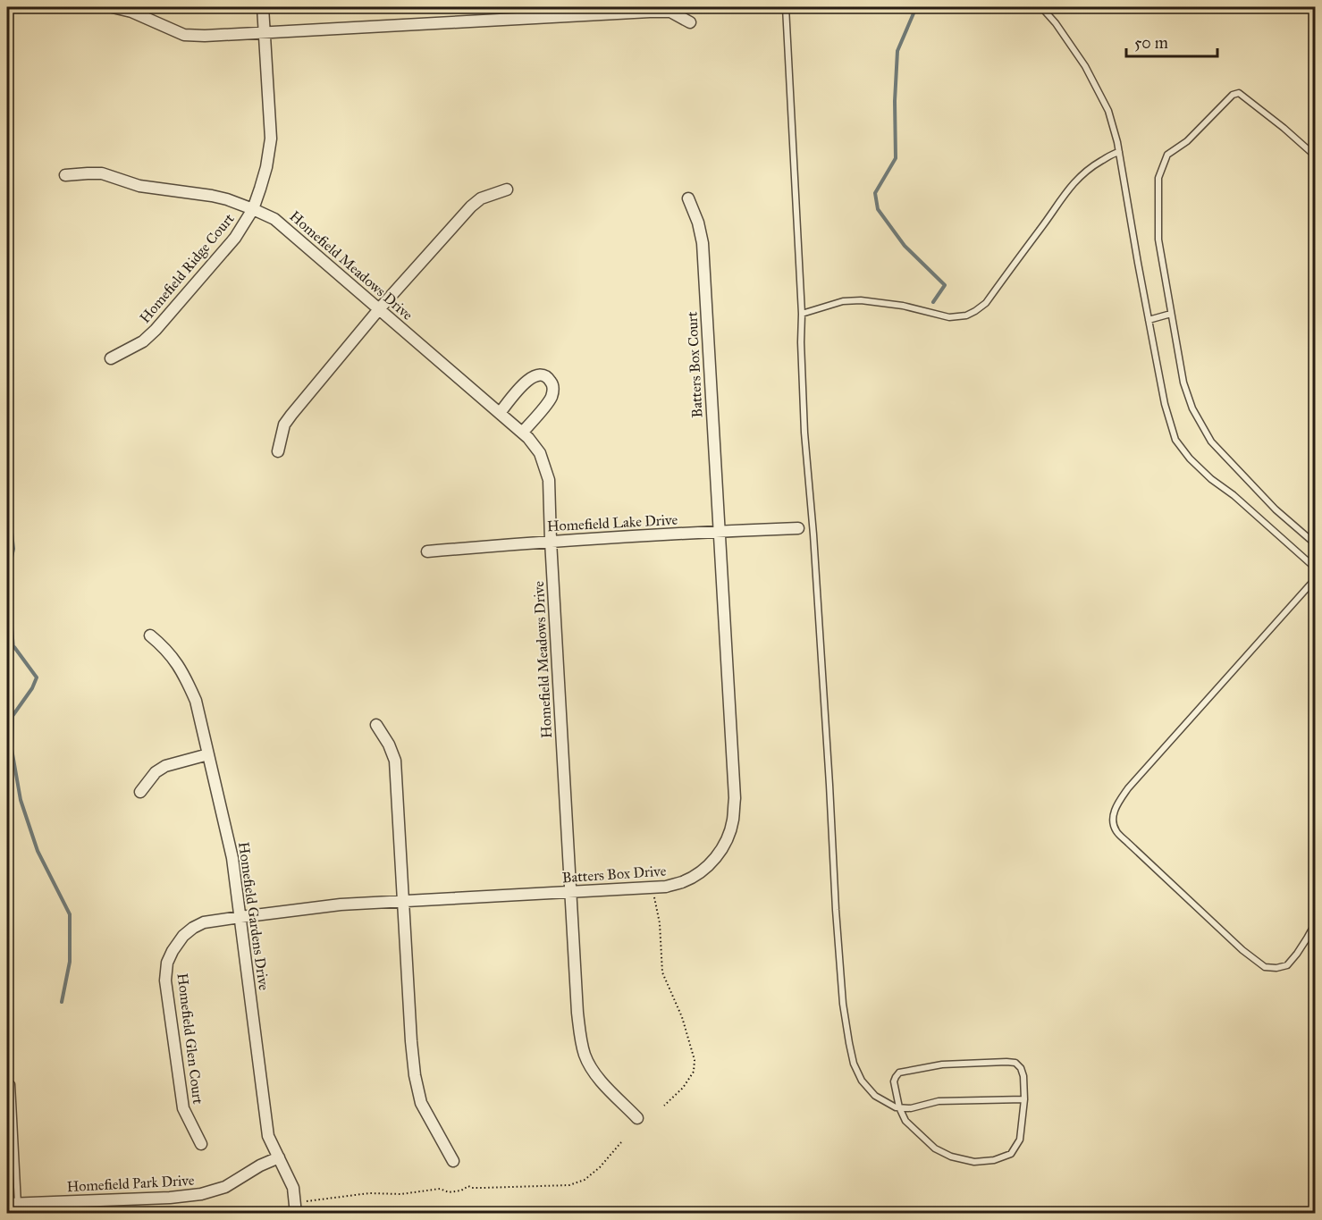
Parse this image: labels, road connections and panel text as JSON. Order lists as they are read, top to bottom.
{
  "streets": {
    "street": [
      "Homefield Meadows Drive",
      "Homefield Ridge Court",
      "Batters Box Court",
      "Homefield Lake Drive",
      "Batters Box Drive",
      "Homefield Gardens Drive",
      "Homefield Glen Court",
      "Homefield Park Drive"
    ]
  },
  "crossings": [
    ["Homefield Meadows Drive", "Homefield Ridge Court"],
    ["Homefield Meadows Drive", "Homefield Lake Drive"],
    ["Homefield Meadows Drive", "Batters Box Drive"],
    ["Batters Box Court", "Homefield Lake Drive"],
    ["Batters Box Court", "Batters Box Drive"],
    ["Homefield Lake Drive", "Batters Box Drive"],
    ["Batters Box Drive", "Homefield Gardens Drive"],
    ["Batters Box Drive", "Homefield Glen Court"],
    ["Homefield Gardens Drive", "Homefield Glen Court"],
    ["Homefield Gardens Drive", "Homefield Park Drive"]
  ],
  "scale_bar": "50 m"
}
